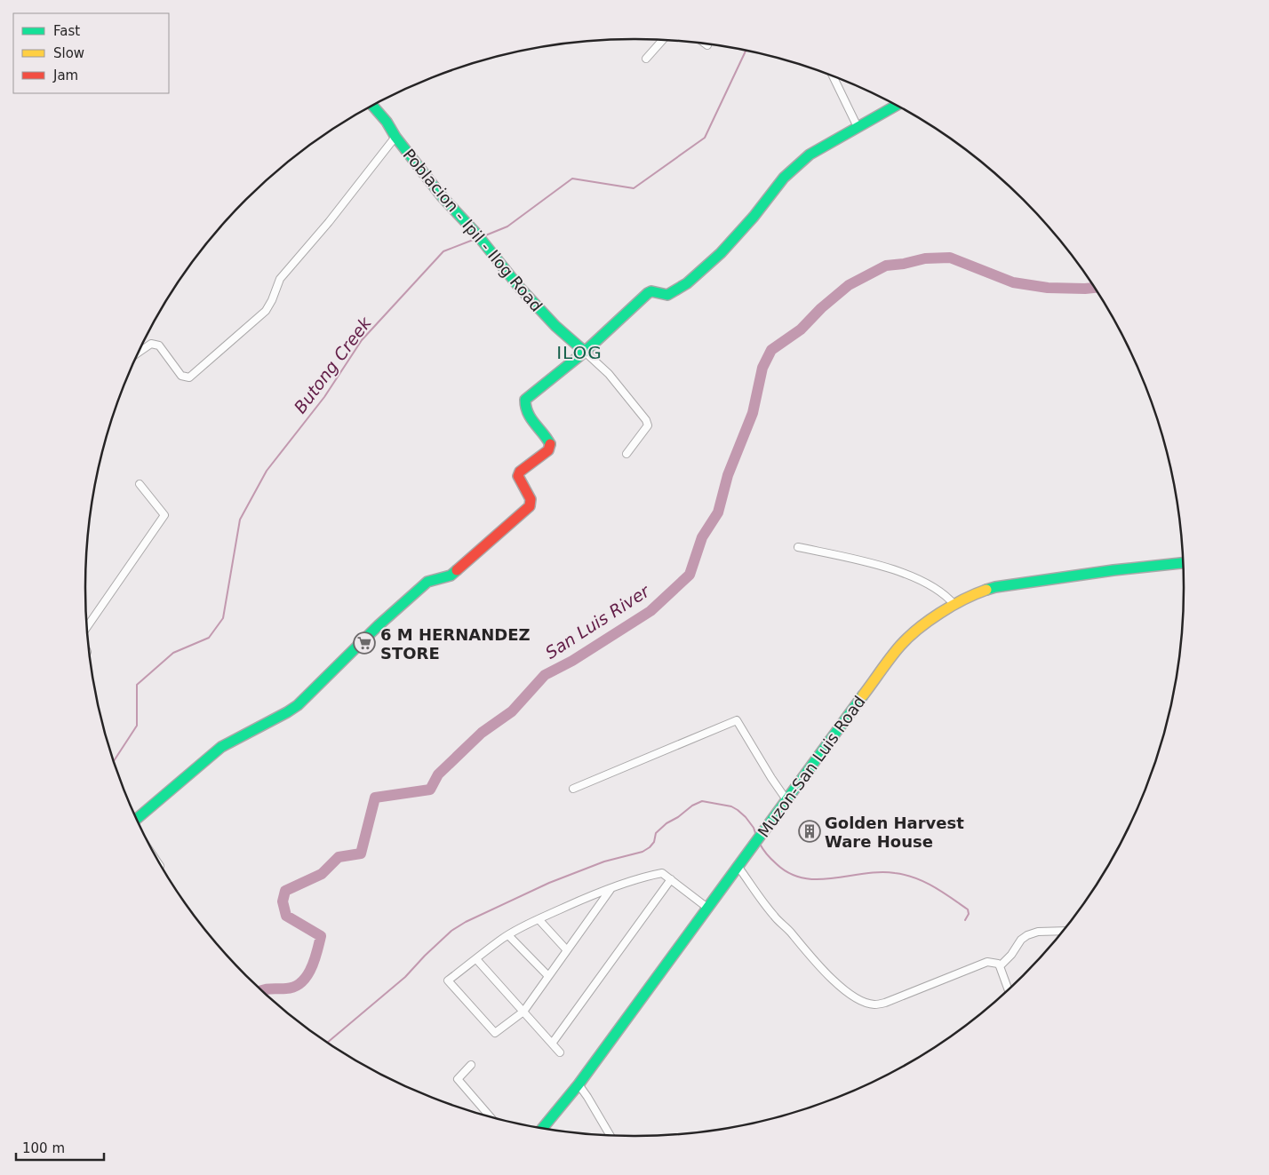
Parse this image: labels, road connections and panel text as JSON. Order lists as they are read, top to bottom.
{
  "streets": {
    "street": ["Poblacion - Ipil - Ilog Road", "Muzon-San Luis Road"]
  },
  "districts": ["ILOG"],
  "water": ["Butong Creek", "San Luis River"],
  "places": {
    "supermarket": ["6 M HERNANDEZ STORE"],
    "building": ["Golden Harvest Ware House"]
  },
  "legend": ["Fast", "Slow", "Jam"],
  "scale_bar": "100 m"
}
